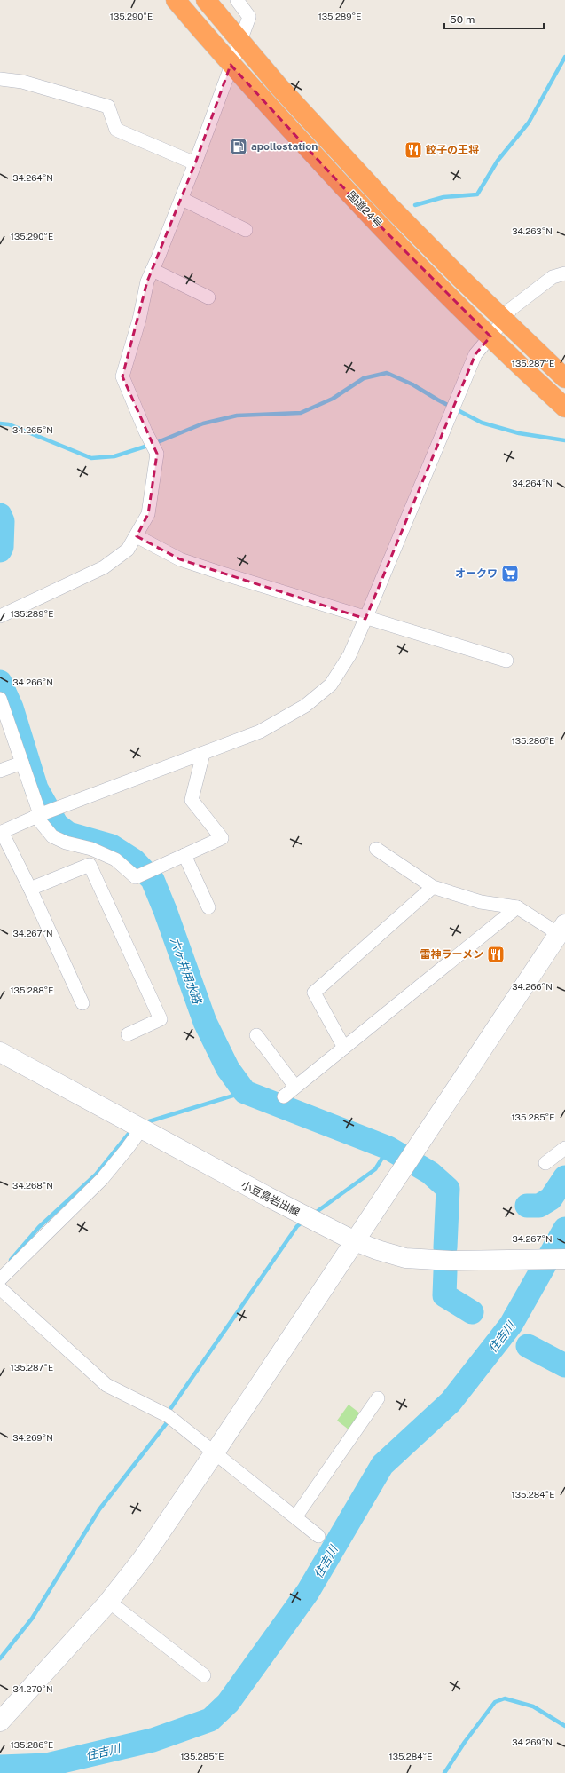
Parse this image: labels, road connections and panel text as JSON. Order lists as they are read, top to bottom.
{
  "streets": {
    "highway": ["国道24号"],
    "street": ["小豆島岩出線"]
  },
  "water": ["六ヶ井用水路", "住吉川"],
  "places": {
    "fuel station": ["apollostation"],
    "restaurant": ["餃子の王将", "雷神ラーメン"],
    "supermarket": ["オークワ"]
  },
  "scale_bar": "50 m",
  "coordinates": [
    "135.290°E",
    "135.289°E",
    "34.264°N",
    "34.263°N",
    "135.287°E",
    "34.265°N",
    "34.266°N",
    "135.286°E",
    "34.267°N",
    "135.288°E",
    "135.285°E",
    "34.268°N",
    "34.269°N",
    "135.284°E",
    "34.270°N"
  ]
}
